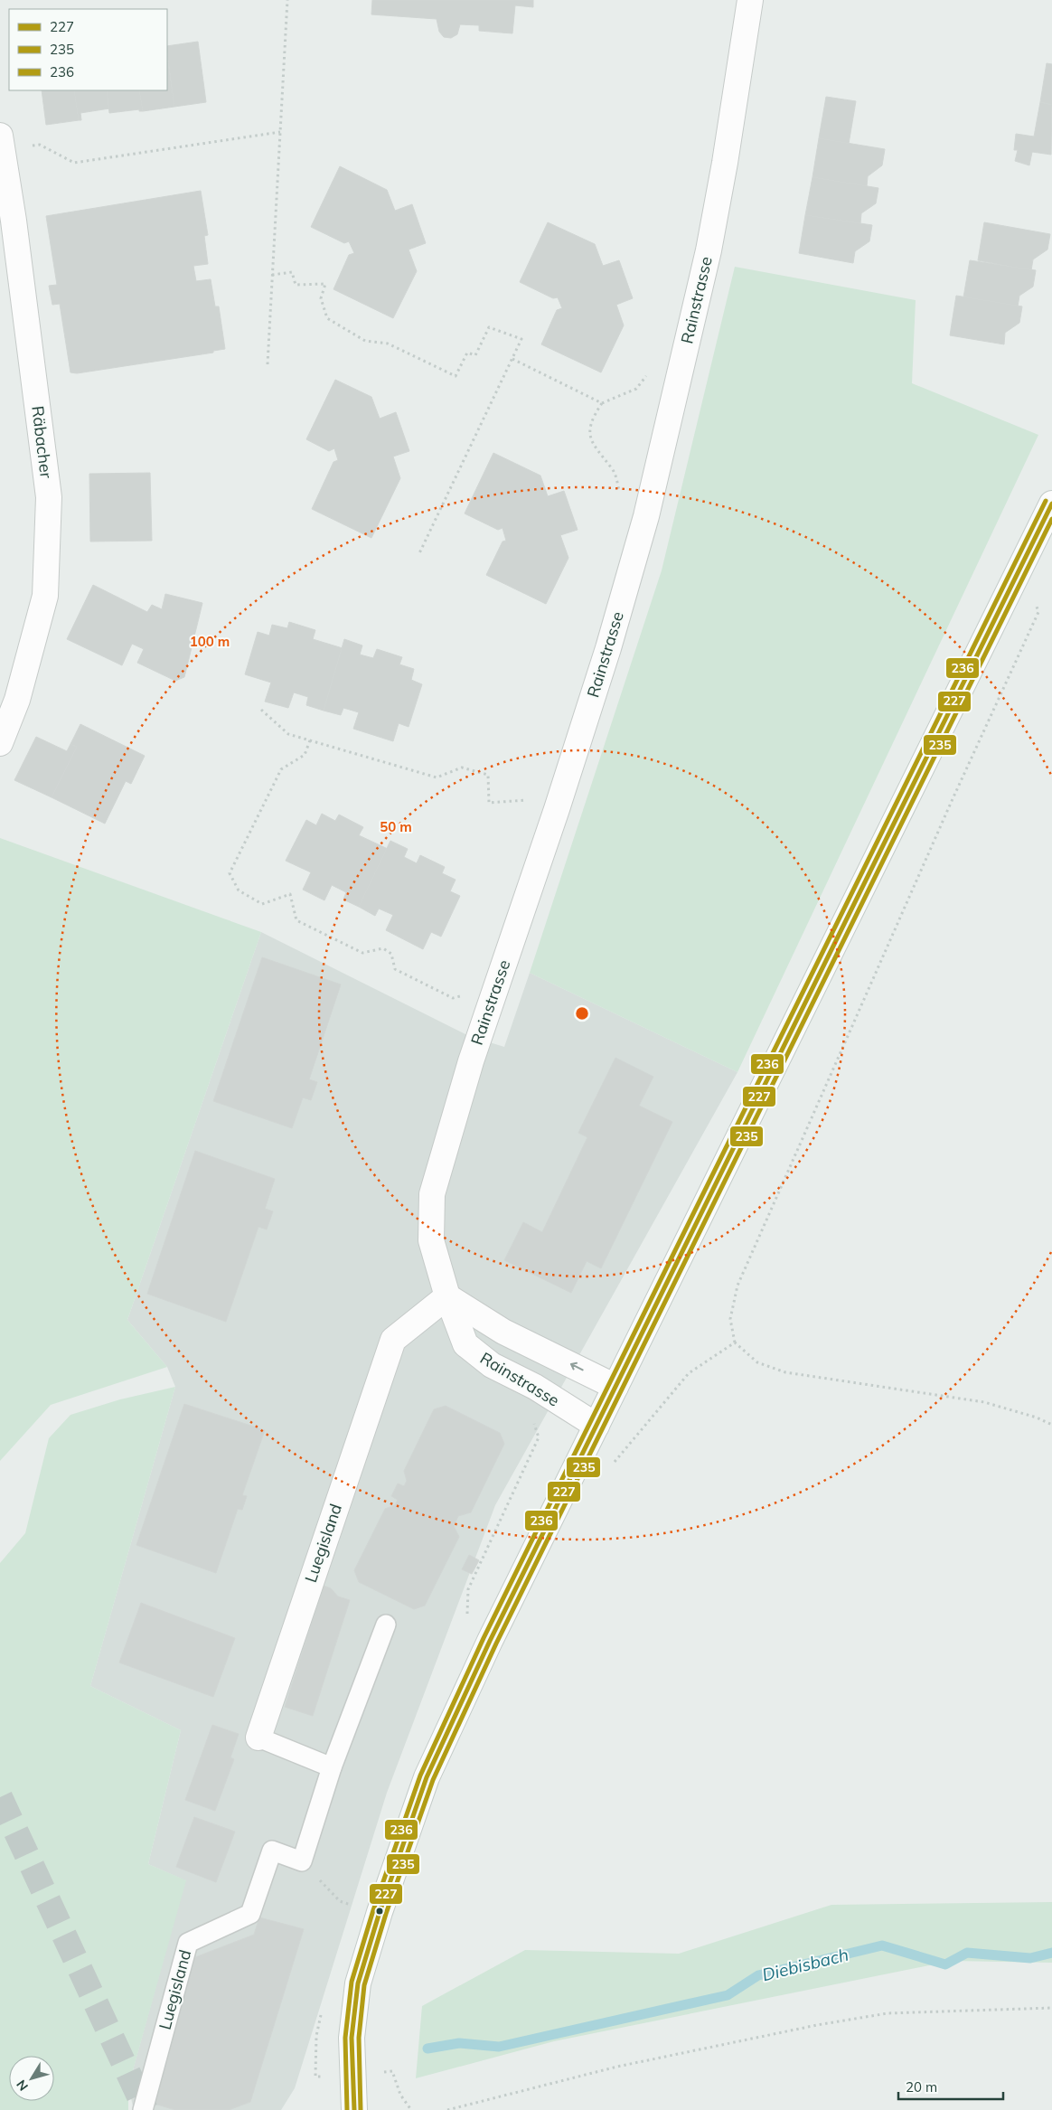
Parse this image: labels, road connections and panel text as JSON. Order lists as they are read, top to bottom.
{
  "streets": {
    "street": ["Rainstrasse", "Räbacher", "Luegisland"]
  },
  "crossings": [
    ["Rainstrasse", "Luegisland"]
  ],
  "water": ["Diebisbach"],
  "lines": ["transit line 236", "transit line 227", "transit line 235"],
  "legend": ["227", "235", "236"],
  "scale_bar": "20 m",
  "north": "bottom left",
  "rings": ["100 m", "50 m"]
}
